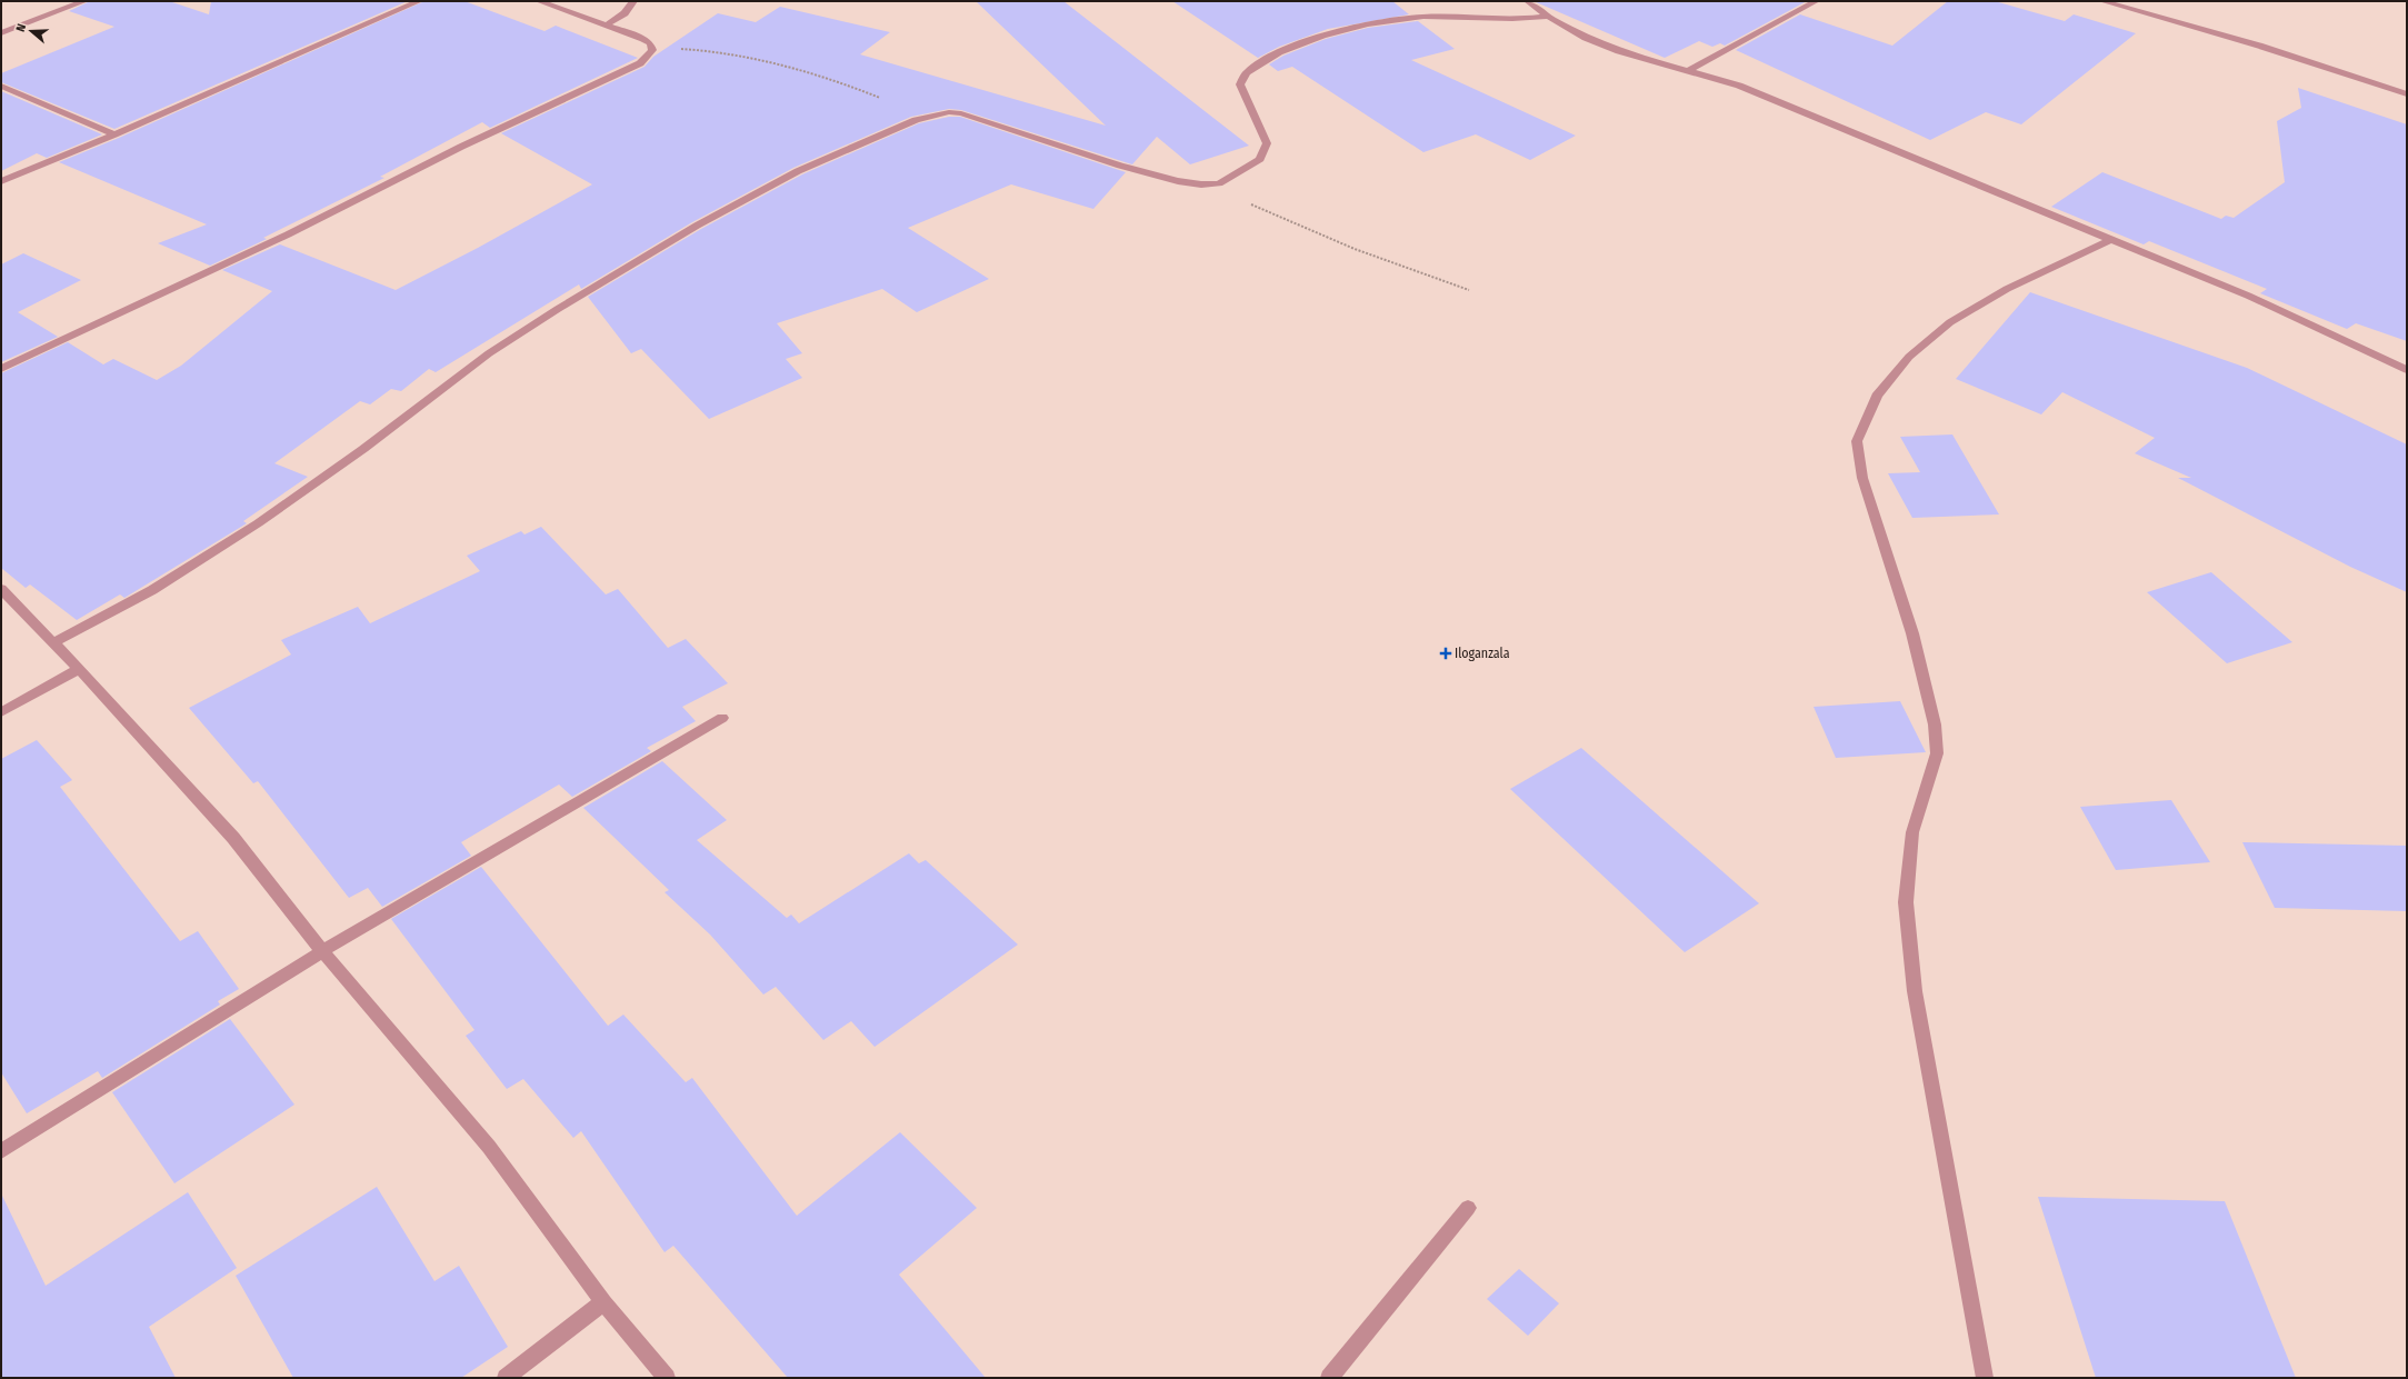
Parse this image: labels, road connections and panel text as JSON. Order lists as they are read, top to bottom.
{
  "places": {
    "health": ["Iloganzala"]
  },
  "north": "left"
}
